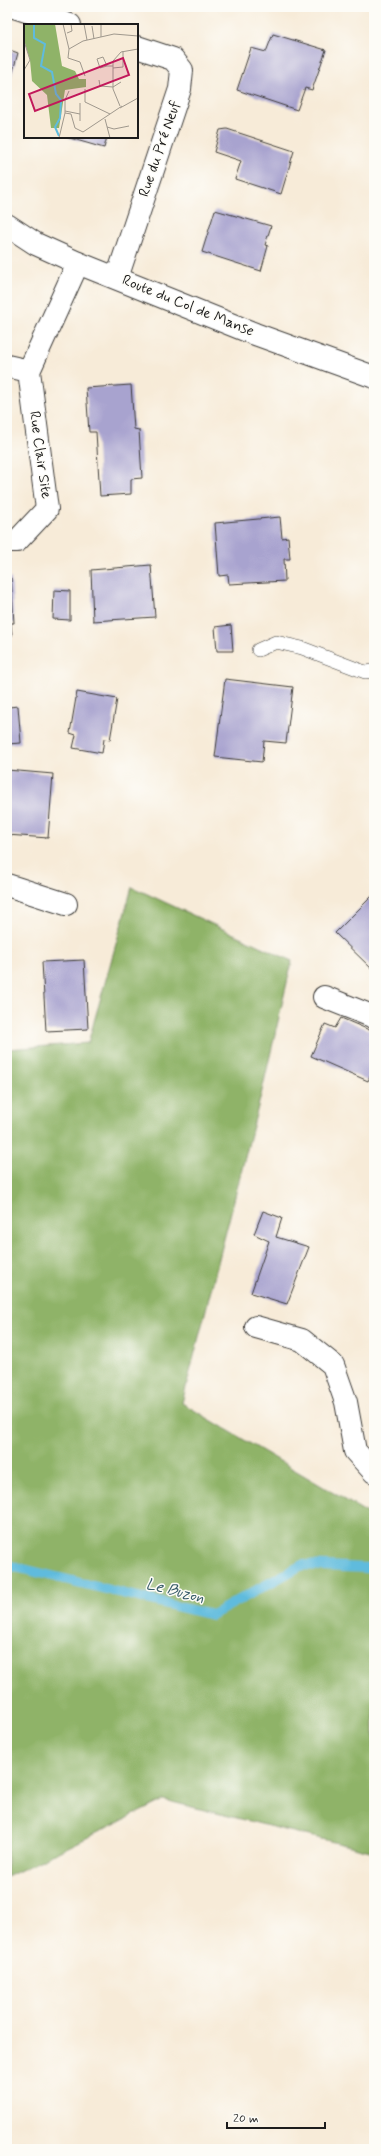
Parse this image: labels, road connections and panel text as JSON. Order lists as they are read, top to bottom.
{
  "streets": {
    "street": ["Rue du Pré Neuf", "Route du Col de Manse", "Rue Clair Site"]
  },
  "crossings": [
    ["Rue du Pré Neuf", "Route du Col de Manse"]
  ],
  "water": ["Le Buzon"],
  "scale_bar": "20 m"
}
